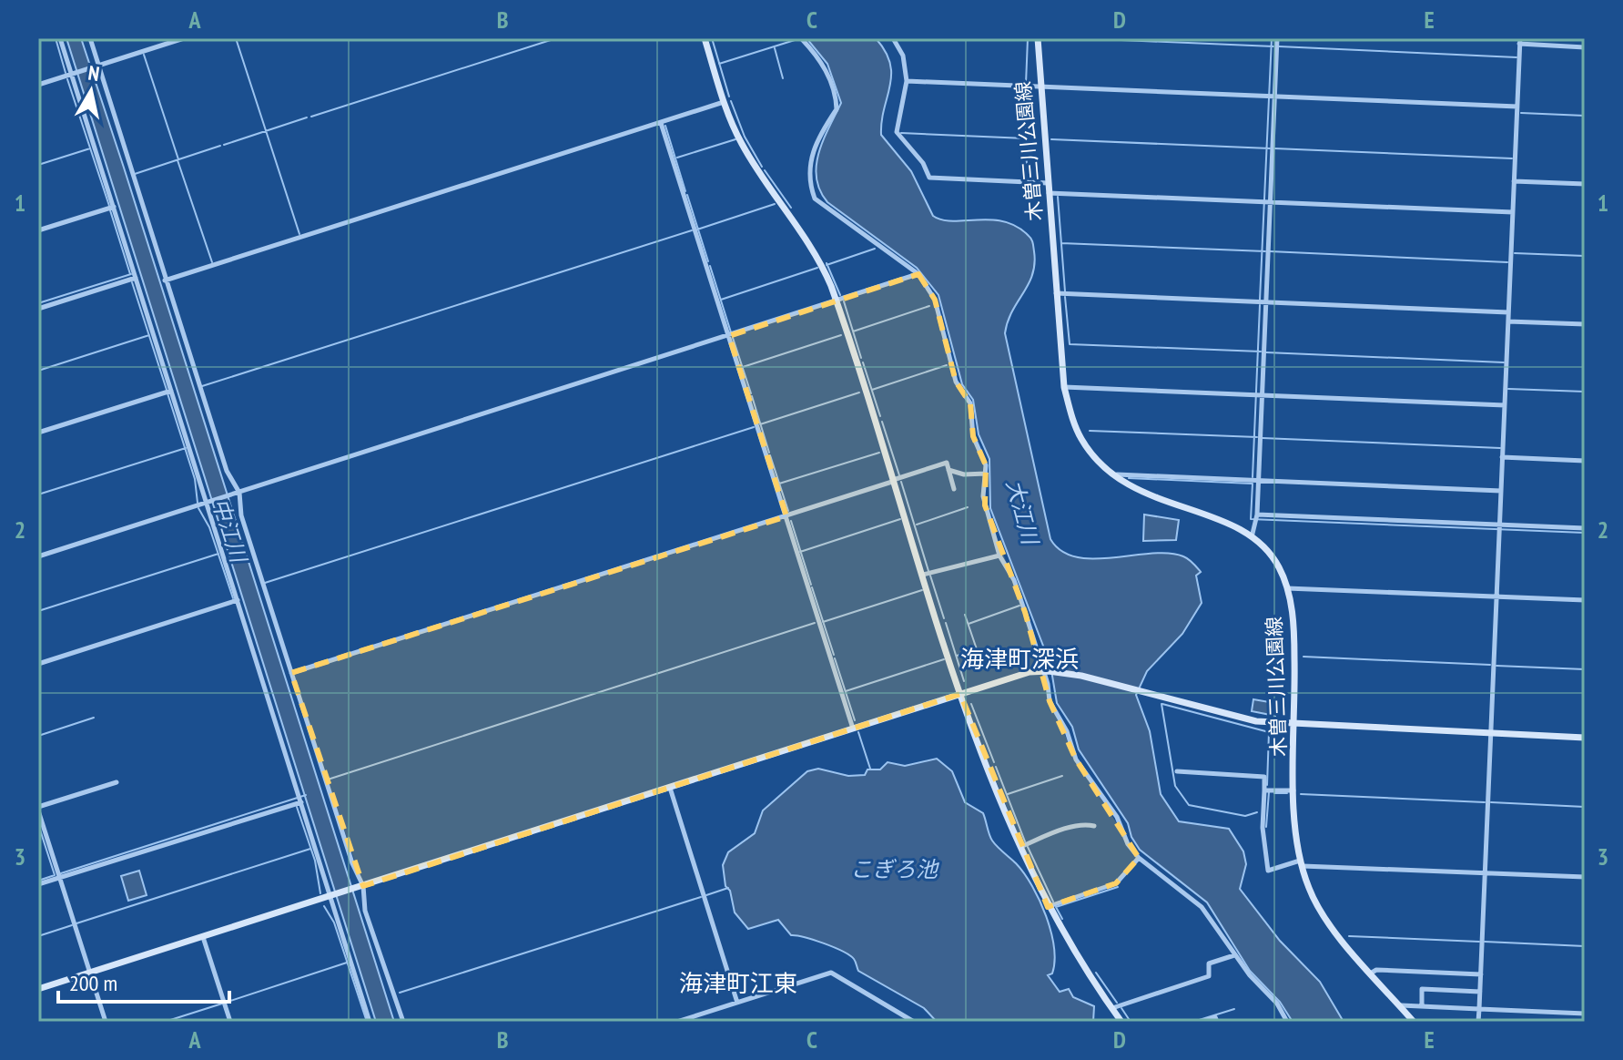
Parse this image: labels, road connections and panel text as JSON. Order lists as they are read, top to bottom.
{
  "streets": {
    "street": ["木曽三川公園線"]
  },
  "districts": ["海津町深浜", "海津町江東"],
  "water": ["大江川", "中江川", "こぎろ池"],
  "scale_bar": "200 m",
  "north": "top",
  "grid": {
    "columns": [
      "A",
      "B",
      "C",
      "D",
      "E"
    ],
    "rows": ["1", "2", "3"]
  }
}
